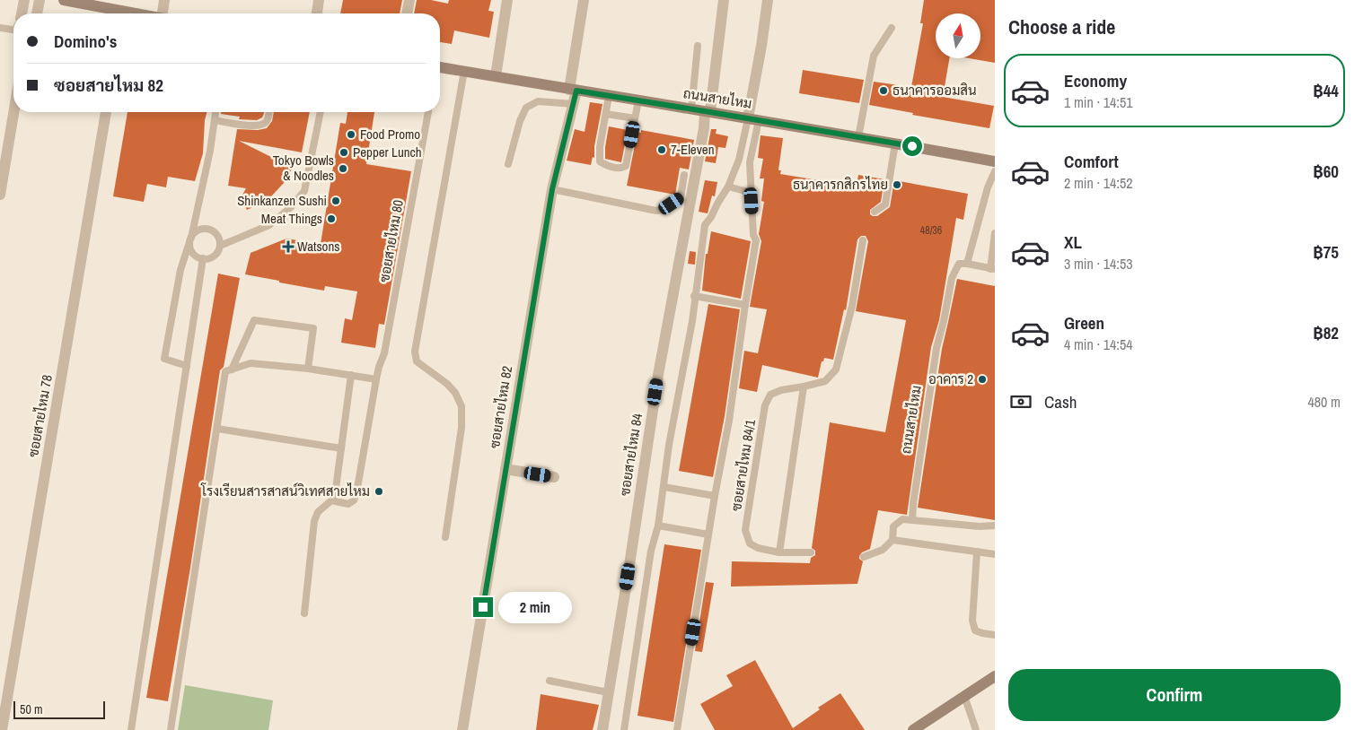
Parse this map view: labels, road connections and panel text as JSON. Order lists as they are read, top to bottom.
{
  "streets": {
    "main road": ["ถนนสายไหม"],
    "street": ["ซอยสายไหม 82", "ซอยสายไหม 78", "ซอยสายไหม 84"],
    "lane": ["ซอยสายไหม 80", "ซอยสายไหม 84/1"]
  },
  "crossings": [
    ["ถนนสายไหม", "ซอยสายไหม 82"],
    ["ถนนสายไหม", "ซอยสายไหม 84"]
  ],
  "places": {
    "other": [
      "ธนาคารออมสิน",
      "Food Promo",
      "7-Eleven",
      "Pepper Lunch",
      "Tokyo Bowls & Noodles",
      "ธนาคารกสิกรไทย",
      "Shinkanzen Sushi",
      "Meat Things",
      "อาคาร 2",
      "โรงเรียนสารสาสน์วิเทศสายไหม"
    ],
    "health": ["Watsons"]
  },
  "house_numbers": ["48/36"],
  "scale_bar": "50 m",
  "north": "top",
  "page": {
    "heading": "Choose a ride",
    "banner": ["Domino's", "ซอยสายไหม 82"],
    "list": [
      {
        "name": "Economy",
        "note": "1 min · 14:51",
        "value": "฿44"
      },
      {
        "name": "Comfort",
        "note": "2 min · 14:52",
        "value": "฿60"
      },
      {
        "name": "XL",
        "note": "3 min · 14:53",
        "value": "฿75"
      },
      {
        "name": "Green",
        "note": "4 min · 14:54",
        "value": "฿82"
      }
    ],
    "pay": ["Cash", "480 m"],
    "bubble": "2 min",
    "buttons": "Confirm",
    "scale": "50 m"
  }
}
